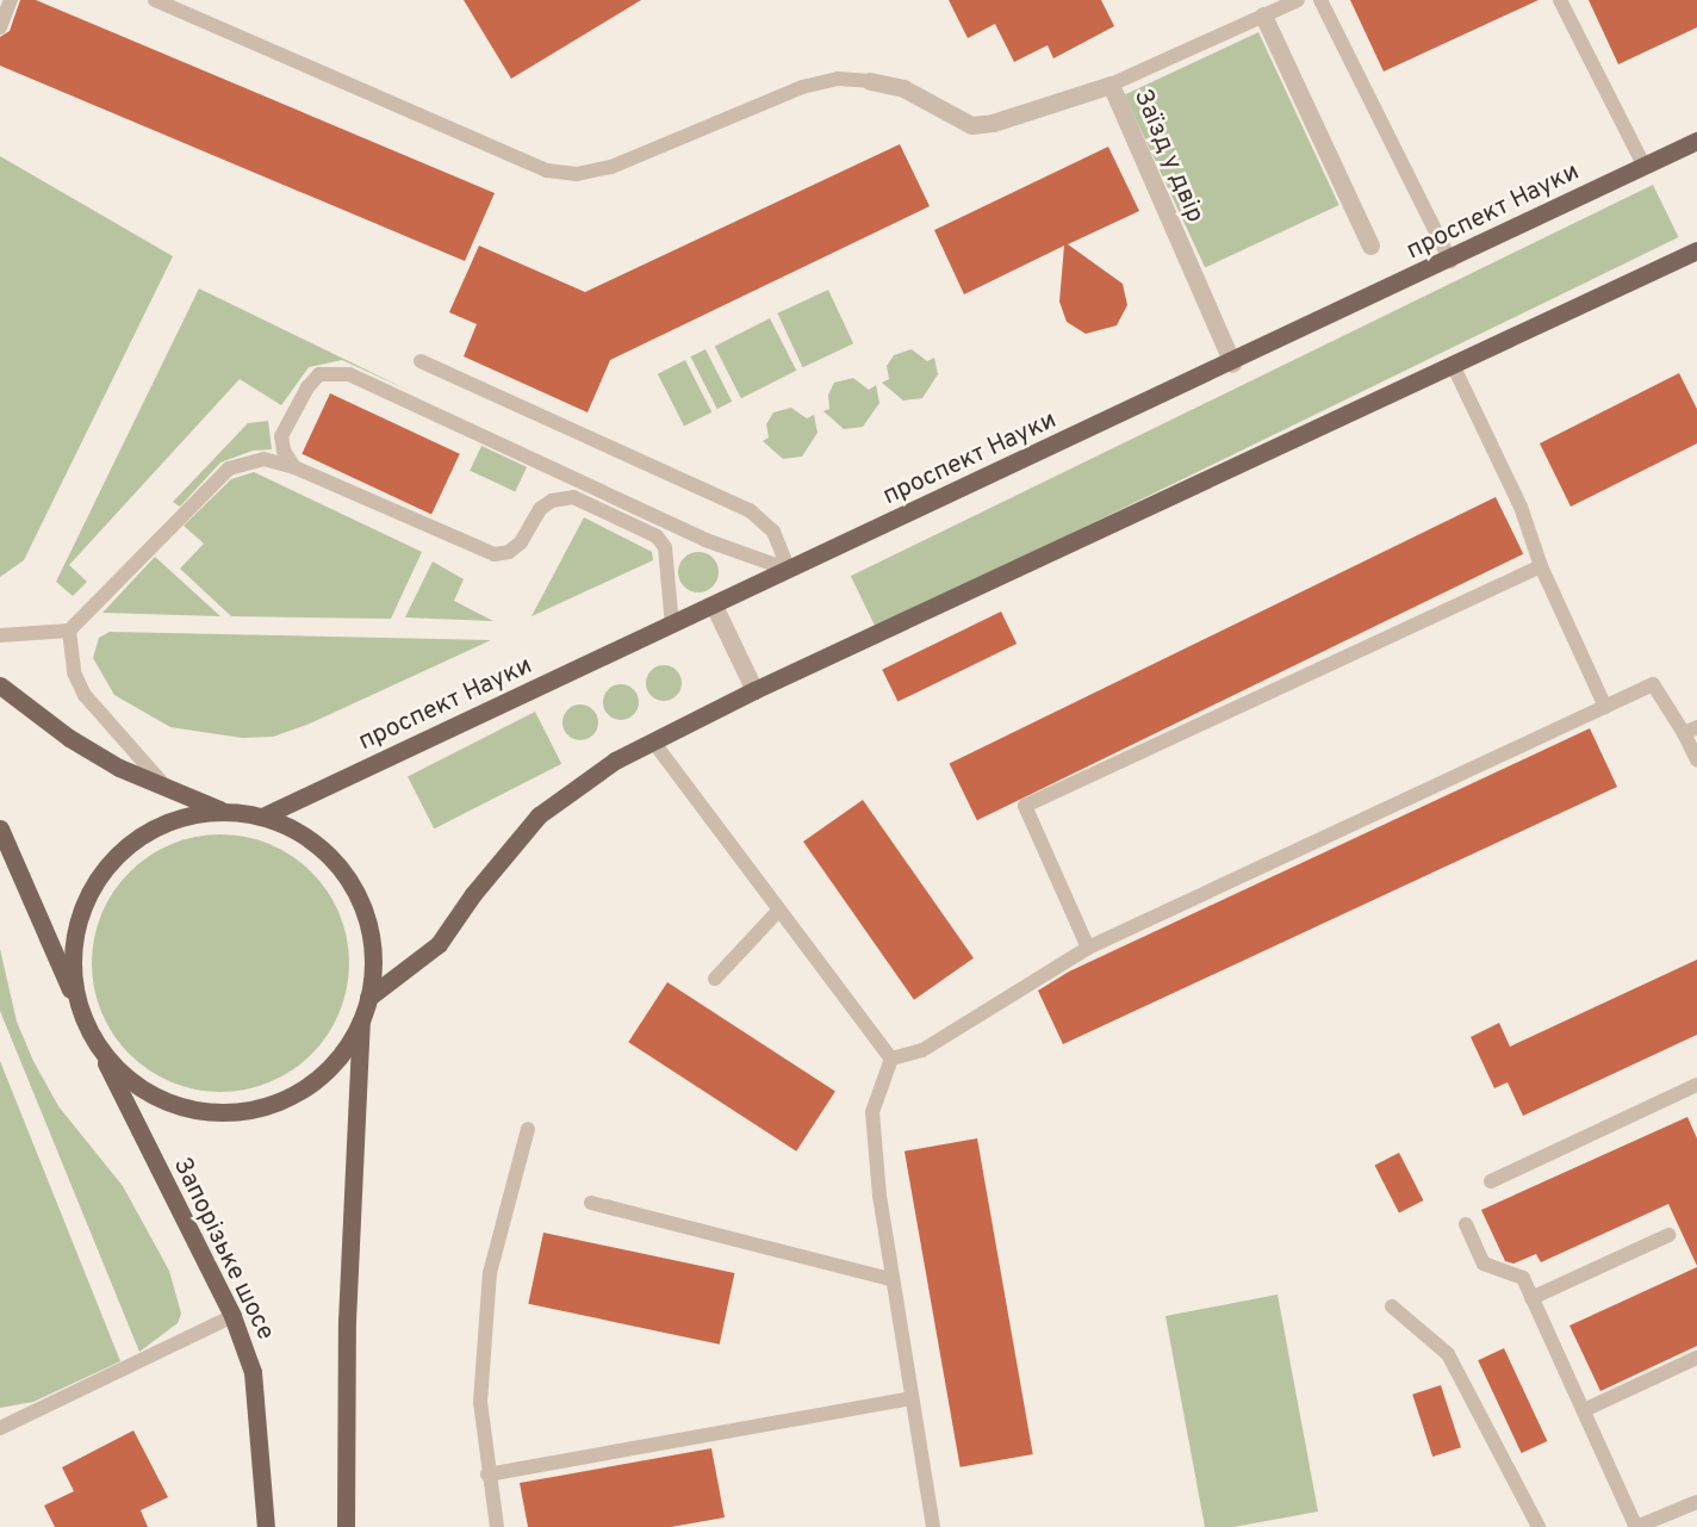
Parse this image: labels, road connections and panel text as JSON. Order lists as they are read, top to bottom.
{
  "streets": {
    "main road": ["проспект Науки", "Запорізьке шосе"],
    "street": ["Заїзд у двір"]
  },
  "crossings": [
    ["Заїзд у двір", "проспект Науки"]
  ]
}
